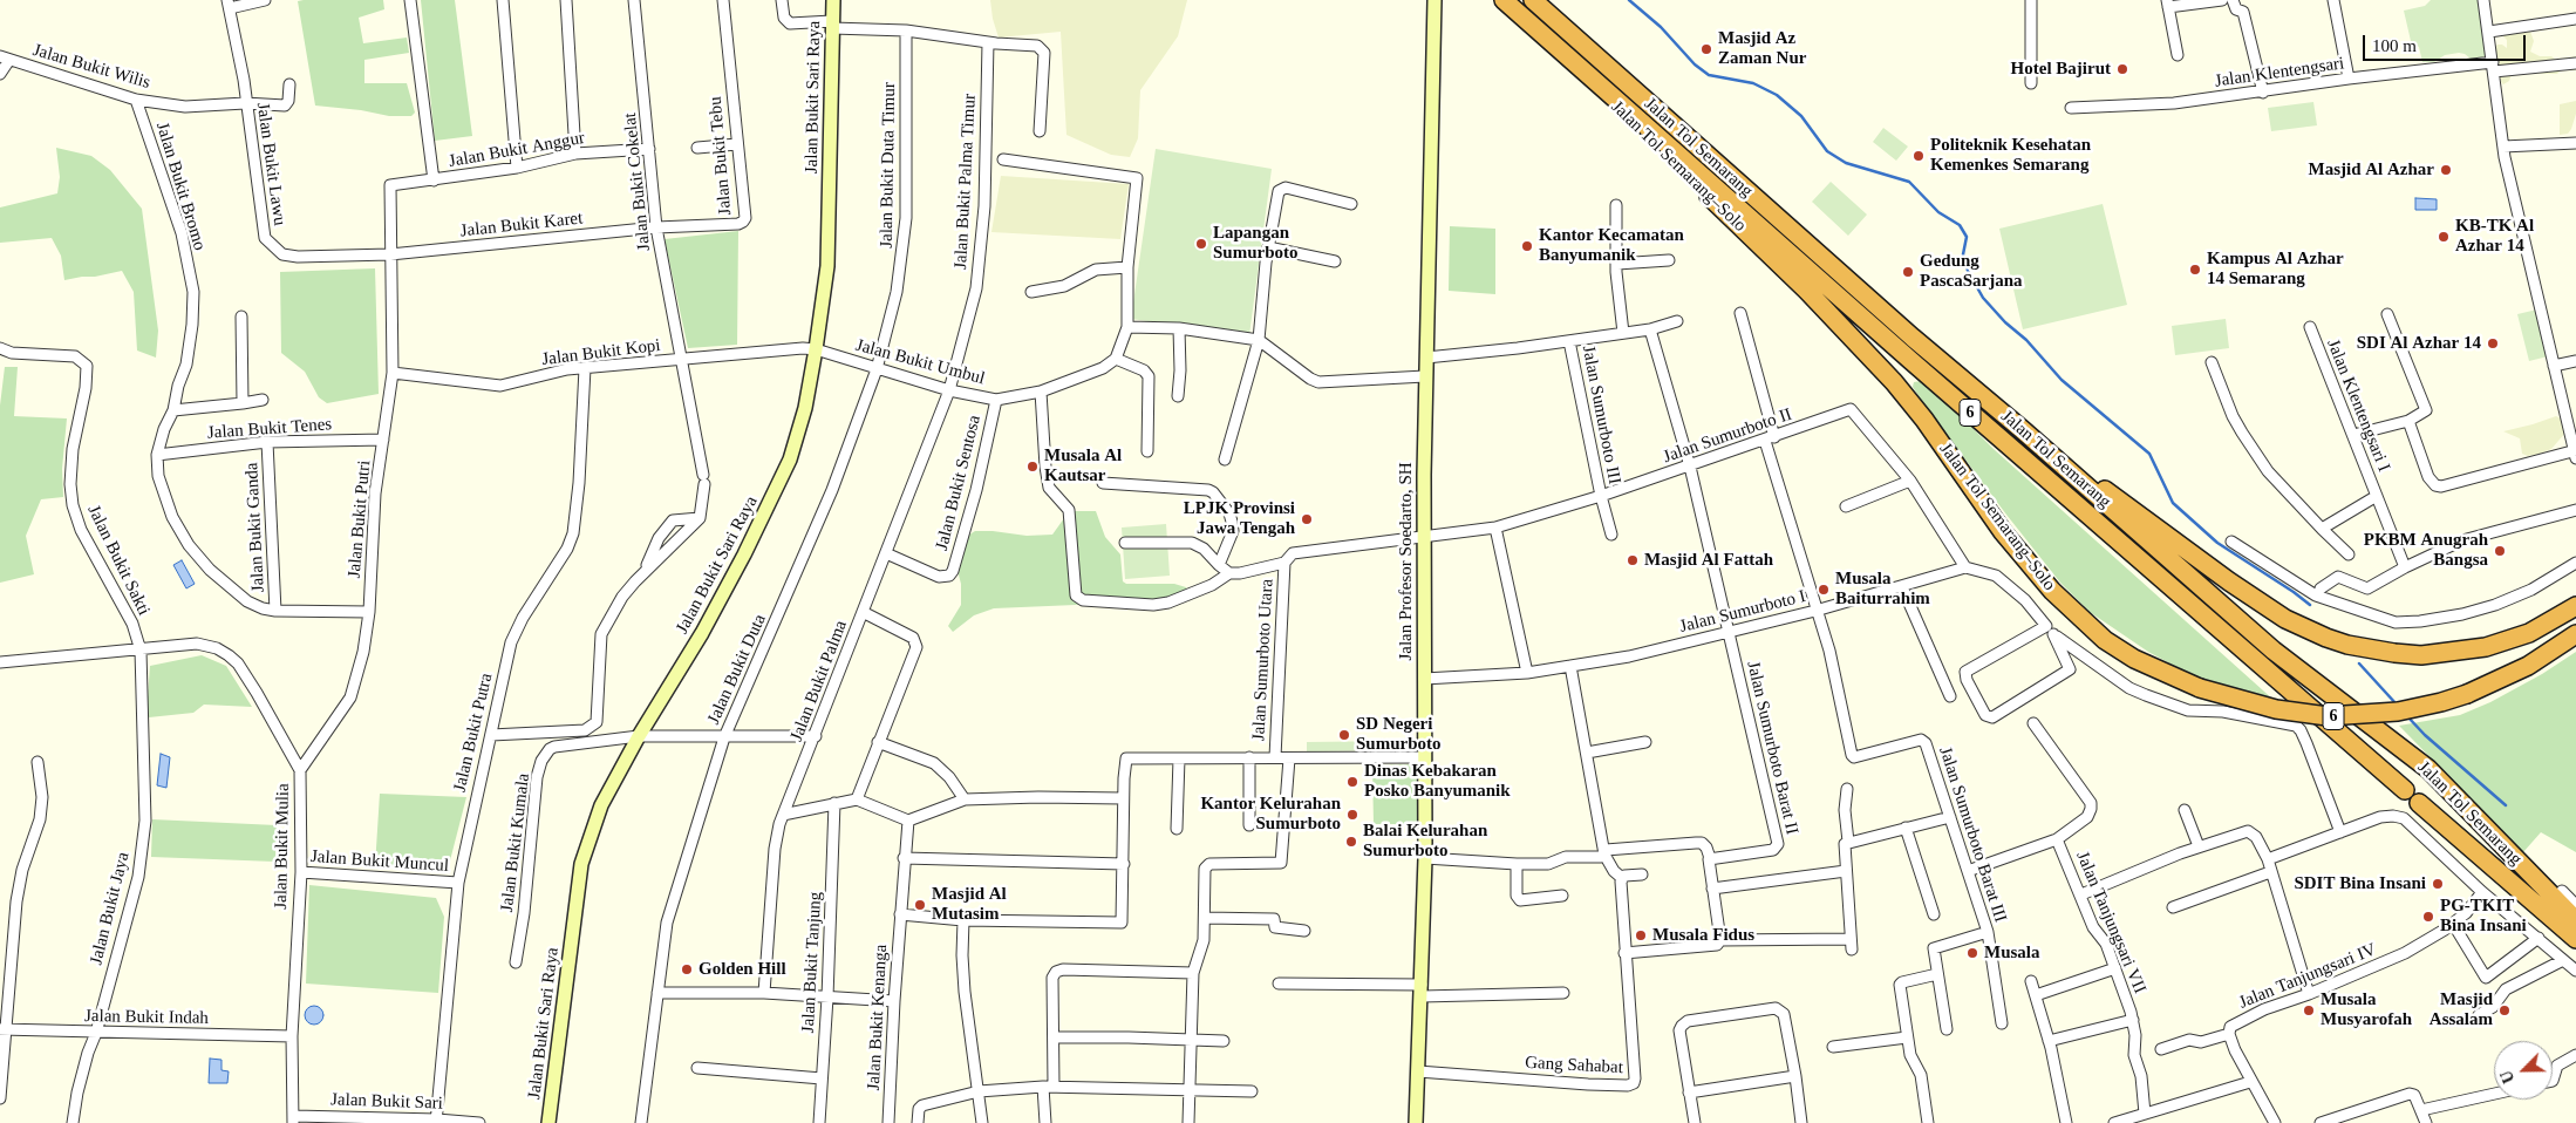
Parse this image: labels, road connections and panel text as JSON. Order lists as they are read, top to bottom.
{
  "streets": {
    "highway": ["Jalan Tol Semarang", "Jalan Tol Semarang–Solo", "6"],
    "street": [
      "Jalan Bukit Wilis",
      "Jalan Klentengsari",
      "Jalan Bukit Sari Raya",
      "Jalan Bukit Anggur",
      "Jalan Bukit Tebu",
      "Jalan Bukit Lawu",
      "Jalan Bukit Duta Timur",
      "Jalan Bukit Cokelat",
      "Jalan Bukit Palma Timur",
      "Jalan Bukit Bromo",
      "Jalan Bukit Karet",
      "Jalan Bukit Kopi",
      "Jalan Bukit Umbul",
      "Jalan Klentengsari I",
      "Jalan Sumurboto III",
      "Jalan Bukit Tenes",
      "Jalan Sumurboto II",
      "Jalan Bukit Sentosa",
      "Jalan Bukit Putri",
      "Jalan Bukit Ganda",
      "Jalan Bukit Sakti",
      "Jalan Profesor Soedarto, SH",
      "Jalan Sumurboto I",
      "Jalan Sumurboto Utara",
      "Jalan Bukit Duta",
      "Jalan Bukit Palma",
      "Jalan Bukit Putra",
      "Jalan Sumurboto Barat II",
      "Jalan Sumurboto Barat III",
      "Jalan Bukit Kumala",
      "Jalan Bukit Mulia",
      "Jalan Bukit Muncul",
      "Jalan Bukit Jaya",
      "Jalan Tanjungsari VII",
      "Jalan Bukit Tanjung",
      "Jalan Tanjungsari IV",
      "Jalan Bukit Indah",
      "Jalan Bukit Kenanga",
      "Gang Sahabat",
      "Jalan Bukit Sari"
    ]
  },
  "crossings": [
    ["Jalan Bukit Wilis", "Jalan Bukit Lawu"],
    ["Jalan Bukit Wilis", "Jalan Bukit Bromo"],
    ["Jalan Bukit Sari Raya", "Jalan Bukit Kopi"],
    ["Jalan Bukit Sari Raya", "Jalan Bukit Umbul"],
    ["Jalan Bukit Sari Raya", "Jalan Bukit Kumala"],
    ["Jalan Tol Semarang", "Jalan Tol Semarang–Solo"],
    ["Jalan Tol Semarang", "6"],
    ["Jalan Bukit Anggur", "Jalan Bukit Cokelat"],
    ["Jalan Bukit Anggur", "Jalan Bukit Putri"],
    ["Jalan Bukit Tebu", "Jalan Bukit Cokelat"],
    ["Jalan Bukit Tebu", "Jalan Bukit Karet"],
    ["Jalan Bukit Lawu", "Jalan Bukit Karet"],
    ["Jalan Bukit Lawu", "Jalan Bukit Putri"],
    ["Jalan Bukit Duta Timur", "Jalan Bukit Umbul"],
    ["Jalan Bukit Duta Timur", "Jalan Bukit Duta"],
    ["Jalan Bukit Cokelat", "Jalan Bukit Karet"],
    ["Jalan Bukit Cokelat", "Jalan Bukit Kopi"],
    ["Jalan Bukit Palma Timur", "Jalan Bukit Umbul"],
    ["Jalan Bukit Palma Timur", "Jalan Bukit Palma"],
    ["Jalan Bukit Bromo", "Jalan Bukit Tenes"],
    ["Jalan Bukit Karet", "Jalan Bukit Putri"],
    ["Jalan Bukit Kopi", "Jalan Bukit Umbul"],
    ["Jalan Bukit Kopi", "Jalan Bukit Putri"],
    ["Jalan Bukit Kopi", "Jalan Bukit Putra"],
    ["Jalan Bukit Umbul", "Jalan Bukit Sentosa"],
    ["Jalan Bukit Umbul", "Jalan Bukit Duta"],
    ["Jalan Bukit Umbul", "Jalan Bukit Palma"],
    ["Jalan Sumurboto III", "Jalan Sumurboto II"],
    ["Jalan Sumurboto III", "Jalan Profesor Soedarto, SH"],
    ["Jalan Bukit Tenes", "Jalan Bukit Putri"],
    ["Jalan Bukit Tenes", "Jalan Bukit Ganda"],
    ["Jalan Sumurboto II", "Jalan Profesor Soedarto, SH"],
    ["Jalan Sumurboto II", "Jalan Sumurboto I"],
    ["Jalan Sumurboto II", "Jalan Sumurboto Utara"],
    ["Jalan Bukit Sentosa", "Jalan Bukit Palma"],
    ["Jalan Bukit Putri", "Jalan Bukit Mulia"],
    ["Jalan Bukit Sakti", "Jalan Bukit Mulia"],
    ["Jalan Bukit Sakti", "Jalan Bukit Jaya"],
    ["Jalan Profesor Soedarto, SH", "Jalan Sumurboto I"],
    ["Jalan Profesor Soedarto, SH", "Jalan Sumurboto Utara"],
    ["Jalan Profesor Soedarto, SH", "Gang Sahabat"],
    ["Jalan Sumurboto I", "Jalan Sumurboto Barat II"],
    ["Jalan Sumurboto I", "Jalan Sumurboto Barat III"],
    ["Jalan Bukit Duta", "Jalan Bukit Kumala"],
    ["Jalan Bukit Palma", "Jalan Bukit Kumala"],
    ["Jalan Bukit Putra", "Jalan Bukit Muncul"],
    ["Jalan Bukit Putra", "Jalan Bukit Sari"],
    ["Jalan Sumurboto Barat III", "Jalan Tanjungsari VII"],
    ["Jalan Bukit Mulia", "Jalan Bukit Muncul"],
    ["Jalan Bukit Mulia", "Jalan Bukit Jaya"],
    ["Jalan Bukit Mulia", "Jalan Bukit Indah"],
    ["Jalan Bukit Mulia", "Jalan Bukit Sari"],
    ["Jalan Bukit Jaya", "Jalan Bukit Indah"]
  ],
  "places": [
    "Masjid Az Zaman Nur",
    "Hotel Bajirut",
    "Politeknik Kesehatan Kemenkes Semarang",
    "Masjid Al Azhar",
    "KB-TK Al Azhar 14",
    "Lapangan Sumurboto",
    "Kantor Kecamatan Banyumanik",
    "Kampus Al Azhar 14 Semarang",
    "Gedung PascaSarjana",
    "SDI Al Azhar 14",
    "Musala Al Kautsar",
    "LPJK Provinsi Jawa Tengah",
    "PKBM Anugrah Bangsa",
    "Masjid Al Fattah",
    "Musala Baiturrahim",
    "SD Negeri Sumurboto",
    "Dinas Kebakaran Posko Banyumanik",
    "Kantor Kelurahan Sumurboto",
    "Balai Kelurahan Sumurboto",
    "SDIT Bina Insani",
    "Masjid Al Mutasim",
    "PG-TKIT Bina Insani",
    "Musala Fidus",
    "Musala",
    "Golden Hill",
    "Musala Musyarofah",
    "Masjid Assalam"
  ],
  "scale_bar": "100 m",
  "north": "bottom left"
}
